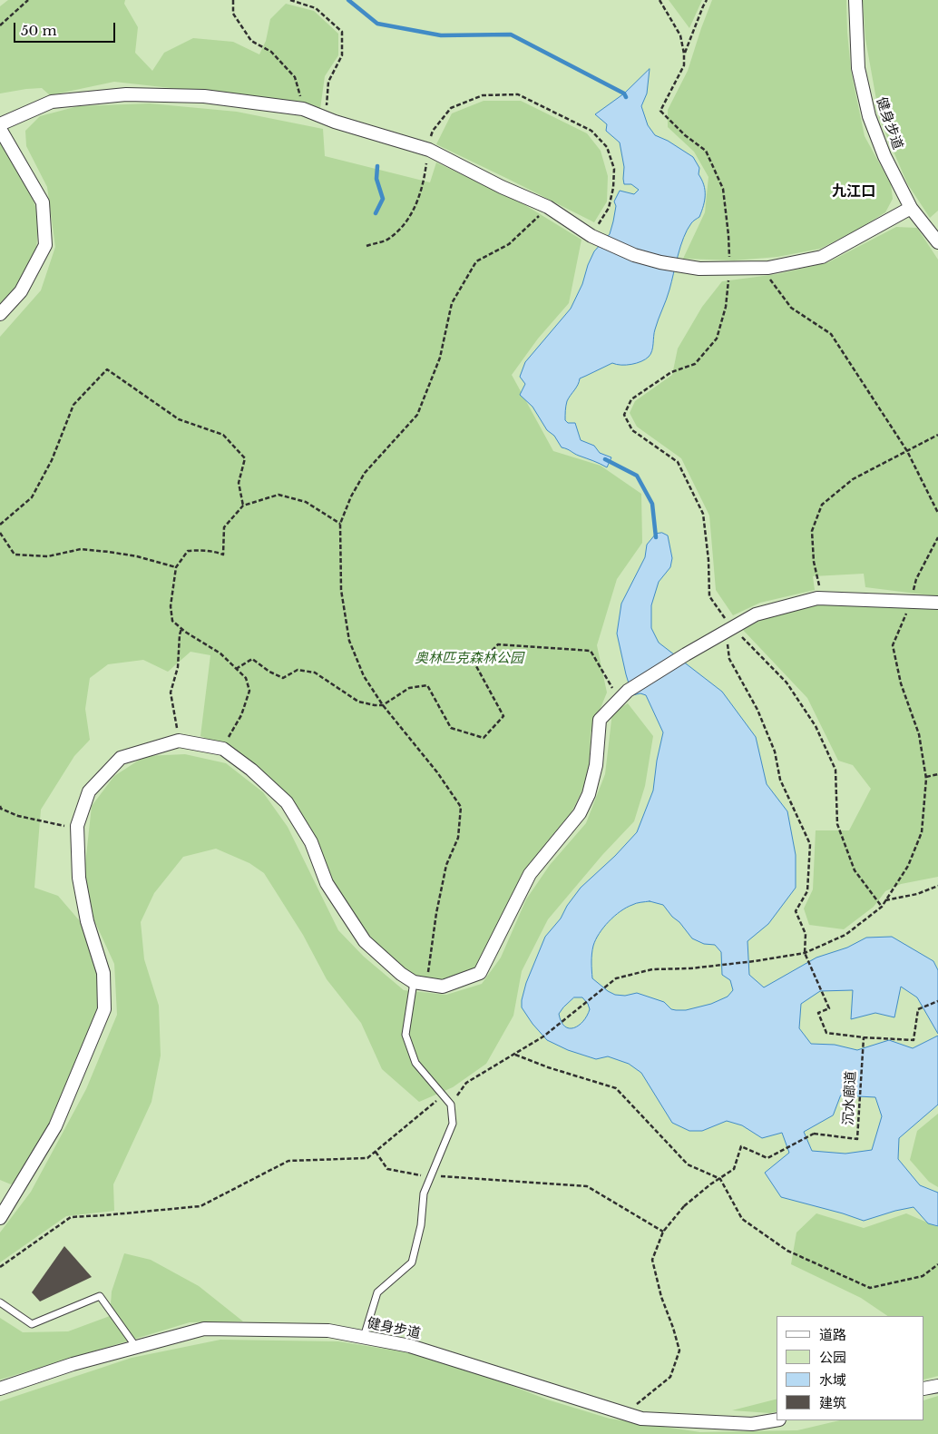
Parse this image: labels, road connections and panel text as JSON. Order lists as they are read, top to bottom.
{
  "streets": {
    "street": ["健身步道"],
    "path": ["沉水廊道"]
  },
  "districts": ["九江口"],
  "parks": ["奥林匹克森林公园"],
  "legend": [
    "道路",
    "公园",
    "水域",
    "建筑"
  ],
  "scale_bar": "50 m"
}
